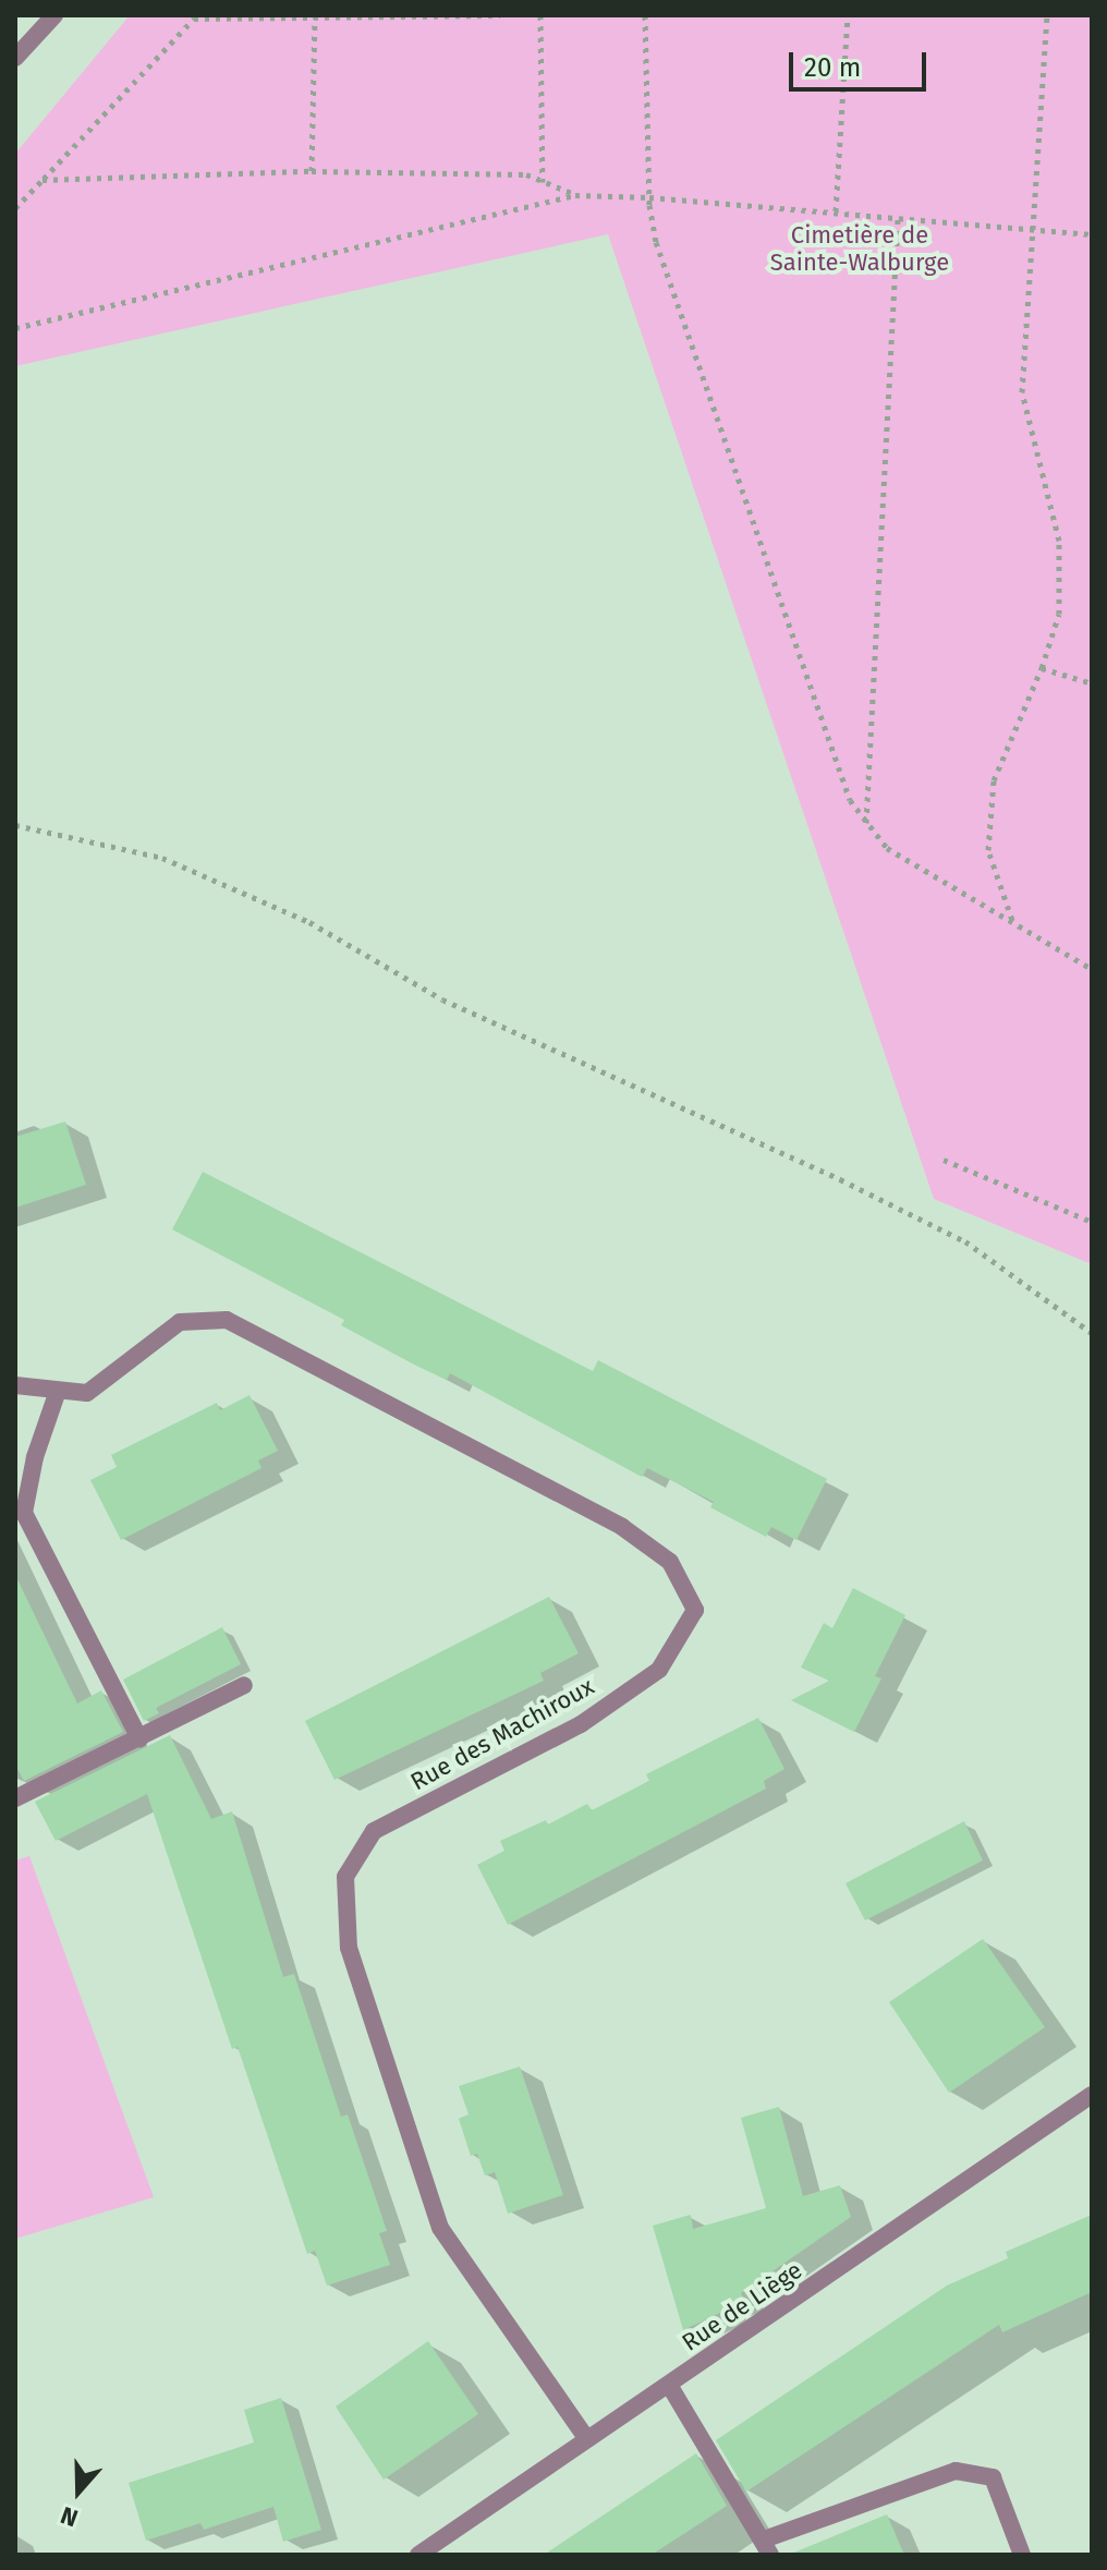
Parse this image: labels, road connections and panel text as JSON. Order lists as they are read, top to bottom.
{
  "streets": {
    "street": ["Rue des Machiroux", "Rue de Liège"]
  },
  "crossings": [
    ["Rue des Machiroux", "Rue de Liège"]
  ],
  "parks": ["Cimetière de Sainte-Walburge"],
  "scale_bar": "20 m",
  "north": "bottom"
}
